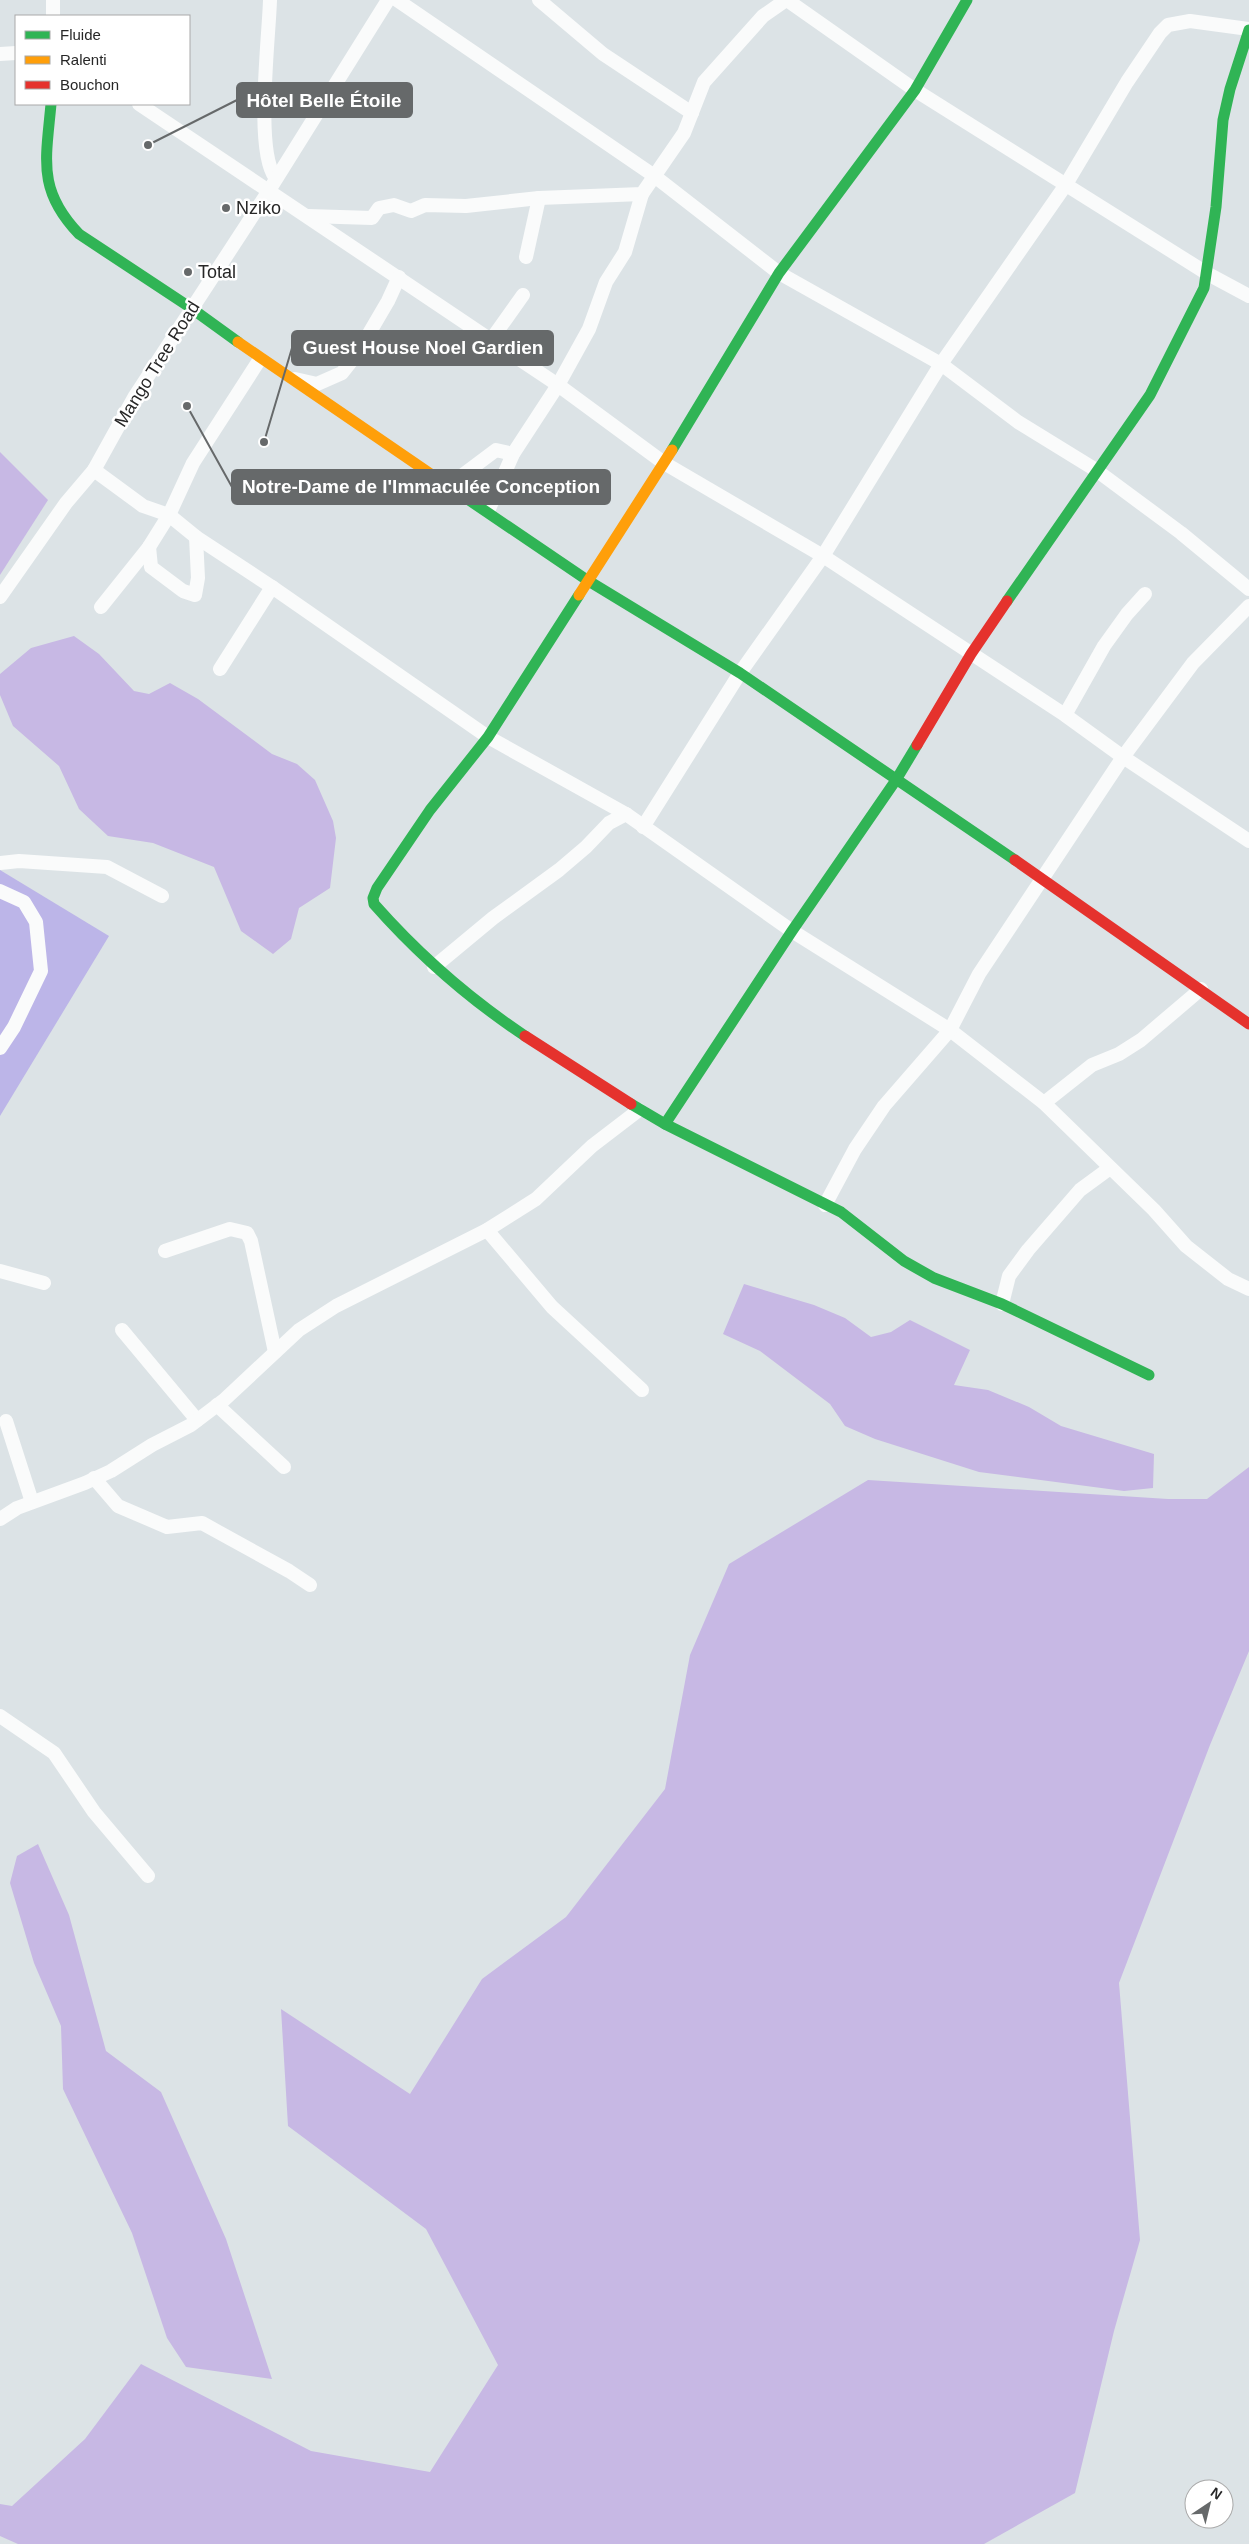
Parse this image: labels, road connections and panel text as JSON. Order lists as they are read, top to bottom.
{
  "streets": {
    "street": ["Mango Tree Road"]
  },
  "places": [
    "Hôtel Belle Étoile",
    "Nziko",
    "Total",
    "Notre-Dame de l'Immaculée Conception",
    "Guest House Noel Gardien"
  ],
  "legend": ["Fluide", "Ralenti", "Bouchon"],
  "north": "top right"
}
